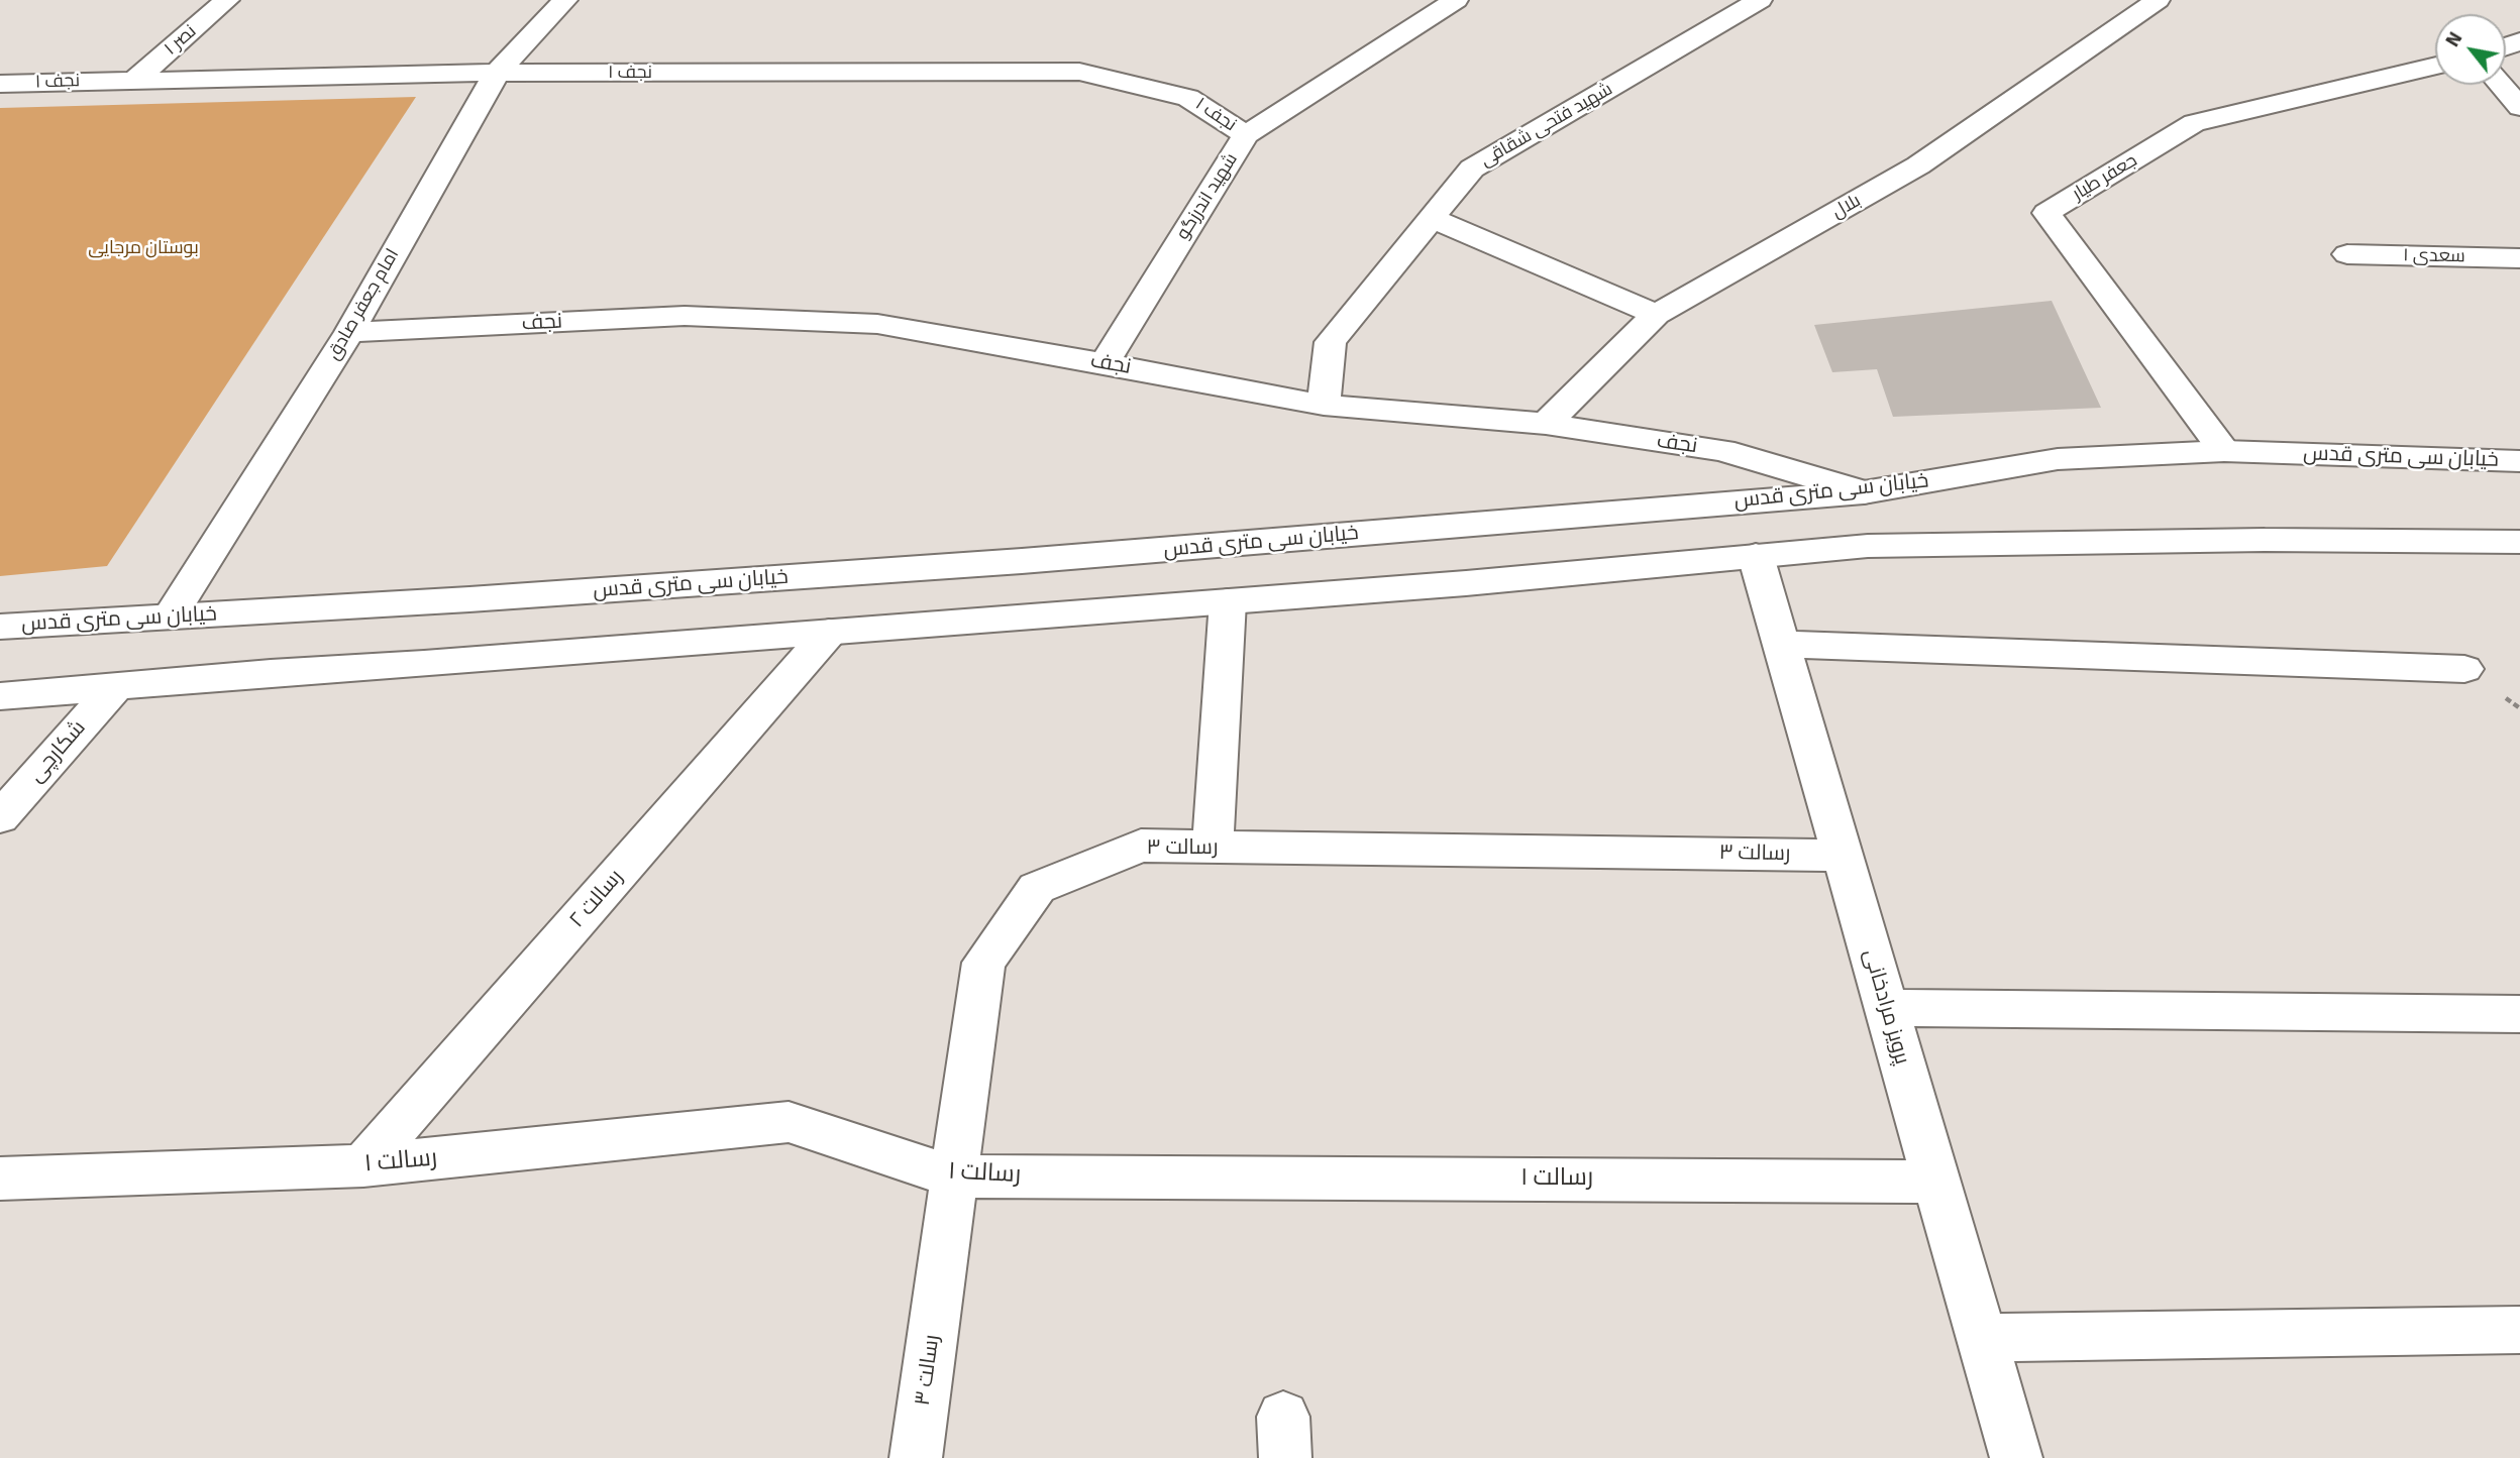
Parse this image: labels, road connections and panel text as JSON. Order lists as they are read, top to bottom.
{
  "streets": {
    "street": [
      "نصر ۱",
      "نجف ۱",
      "شهید فتحی شقاقی",
      "جعفر طیار",
      "شهید اندرزگو",
      "بلال",
      "سعدی ۱",
      "امام جعفر صادق",
      "نجف",
      "خیابان سی متری قدس",
      "شکارچی",
      "رسالت ۳",
      "رسالت ۲",
      "پرویز مرادخانی",
      "رسالت ۱"
    ]
  },
  "crossings": [
    ["نصر ۱", "نجف ۱"],
    ["نجف ۱", "شهید اندرزگو"],
    ["نجف ۱", "امام جعفر صادق"],
    ["شهید فتحی شقاقی", "نجف"],
    ["جعفر طیار", "خیابان سی متری قدس"],
    ["شهید اندرزگو", "نجف"],
    ["بلال", "نجف"],
    ["امام جعفر صادق", "نجف"],
    ["امام جعفر صادق", "خیابان سی متری قدس"],
    ["نجف", "خیابان سی متری قدس"],
    ["رسالت ۳", "پرویز مرادخانی"],
    ["رسالت ۳", "رسالت ۱"],
    ["رسالت ۲", "رسالت ۱"],
    ["پرویز مرادخانی", "رسالت ۱"]
  ],
  "parks": ["بوستان مرجایی"],
  "north": "top left"
}
